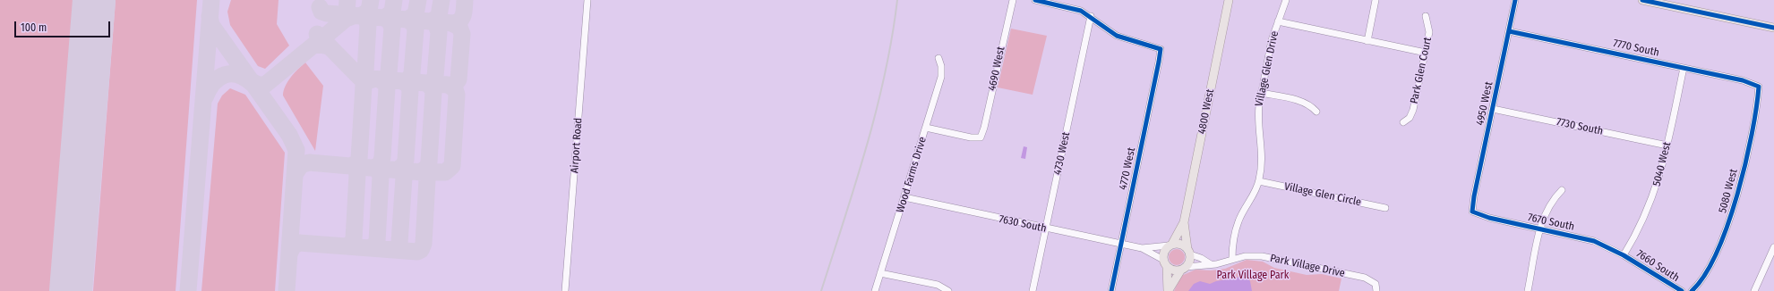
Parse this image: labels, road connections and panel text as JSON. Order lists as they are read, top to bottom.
{
  "streets": {
    "main road": ["4800 West"],
    "street": [
      "7770 South",
      "4690 West",
      "Village Glen Drive",
      "Park Glen Court",
      "4950 West",
      "7730 South",
      "Airport Road",
      "4730 West",
      "5040 West",
      "4770 West",
      "Wood Farms Drive",
      "5080 West",
      "Village Glen Circle",
      "7670 South",
      "7630 South",
      "Park Village Drive",
      "7660 South"
    ]
  },
  "crossings": [
    ["7770 South", "4950 West"],
    ["7770 South", "5040 West"],
    ["7770 South", "5080 West"],
    ["4690 West", "Wood Farms Drive"],
    ["Village Glen Drive", "Park Glen Court"],
    ["Village Glen Drive", "Village Glen Circle"],
    ["Village Glen Drive", "Park Village Drive"],
    ["4950 West", "7730 South"],
    ["4950 West", "7670 South"],
    ["4800 West", "7630 South"],
    ["4800 West", "Park Village Drive"],
    ["7730 South", "5040 West"],
    ["4730 West", "4770 West"],
    ["4730 West", "7630 South"],
    ["5040 West", "7670 South"],
    ["5040 West", "7660 South"],
    ["4770 West", "7630 South"],
    ["Wood Farms Drive", "7630 South"],
    ["7670 South", "7660 South"],
    ["7630 South", "Park Village Drive"]
  ],
  "parks": ["Park Village Park"],
  "scale_bar": "100 m"
}
